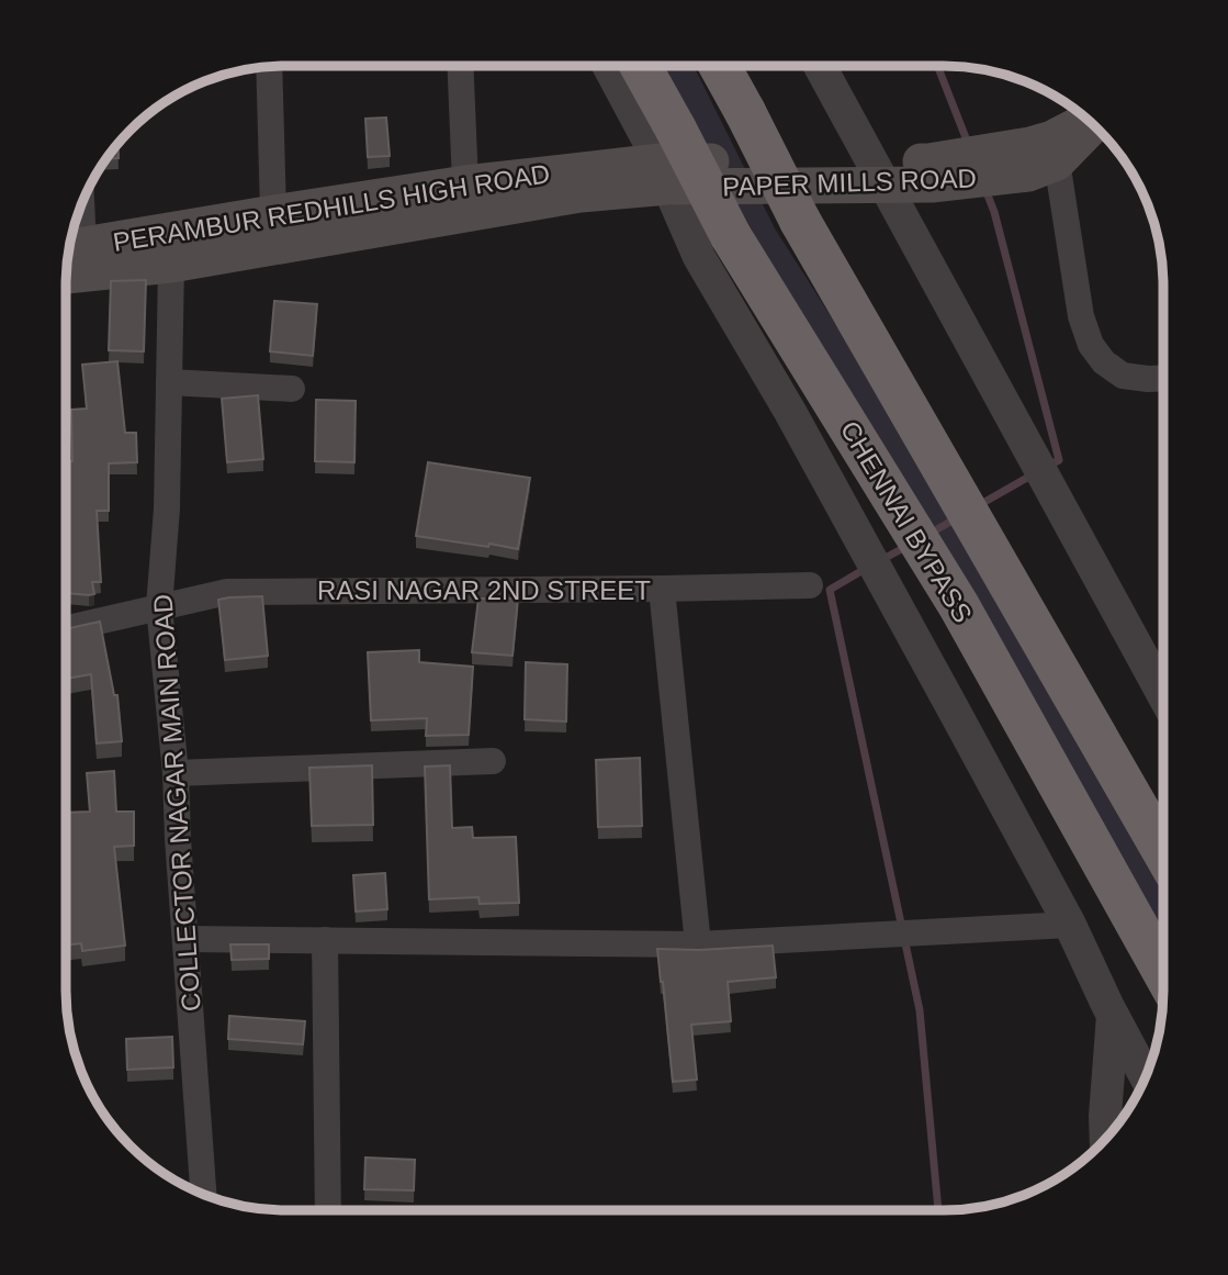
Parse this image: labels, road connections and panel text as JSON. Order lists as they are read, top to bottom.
{
  "streets": {
    "highway": ["CHENNAI BYPASS"],
    "main road": ["PAPER MILLS ROAD", "PERAMBUR REDHILLS HIGH ROAD"],
    "street": ["RASI NAGAR 2ND STREET", "COLLECTOR NAGAR MAIN ROAD"]
  },
  "crossings": [
    ["PAPER MILLS ROAD", "PERAMBUR REDHILLS HIGH ROAD"],
    ["PAPER MILLS ROAD", "CHENNAI BYPASS"],
    ["PERAMBUR REDHILLS HIGH ROAD", "CHENNAI BYPASS"],
    ["PERAMBUR REDHILLS HIGH ROAD", "COLLECTOR NAGAR MAIN ROAD"],
    ["RASI NAGAR 2ND STREET", "COLLECTOR NAGAR MAIN ROAD"]
  ]
}
